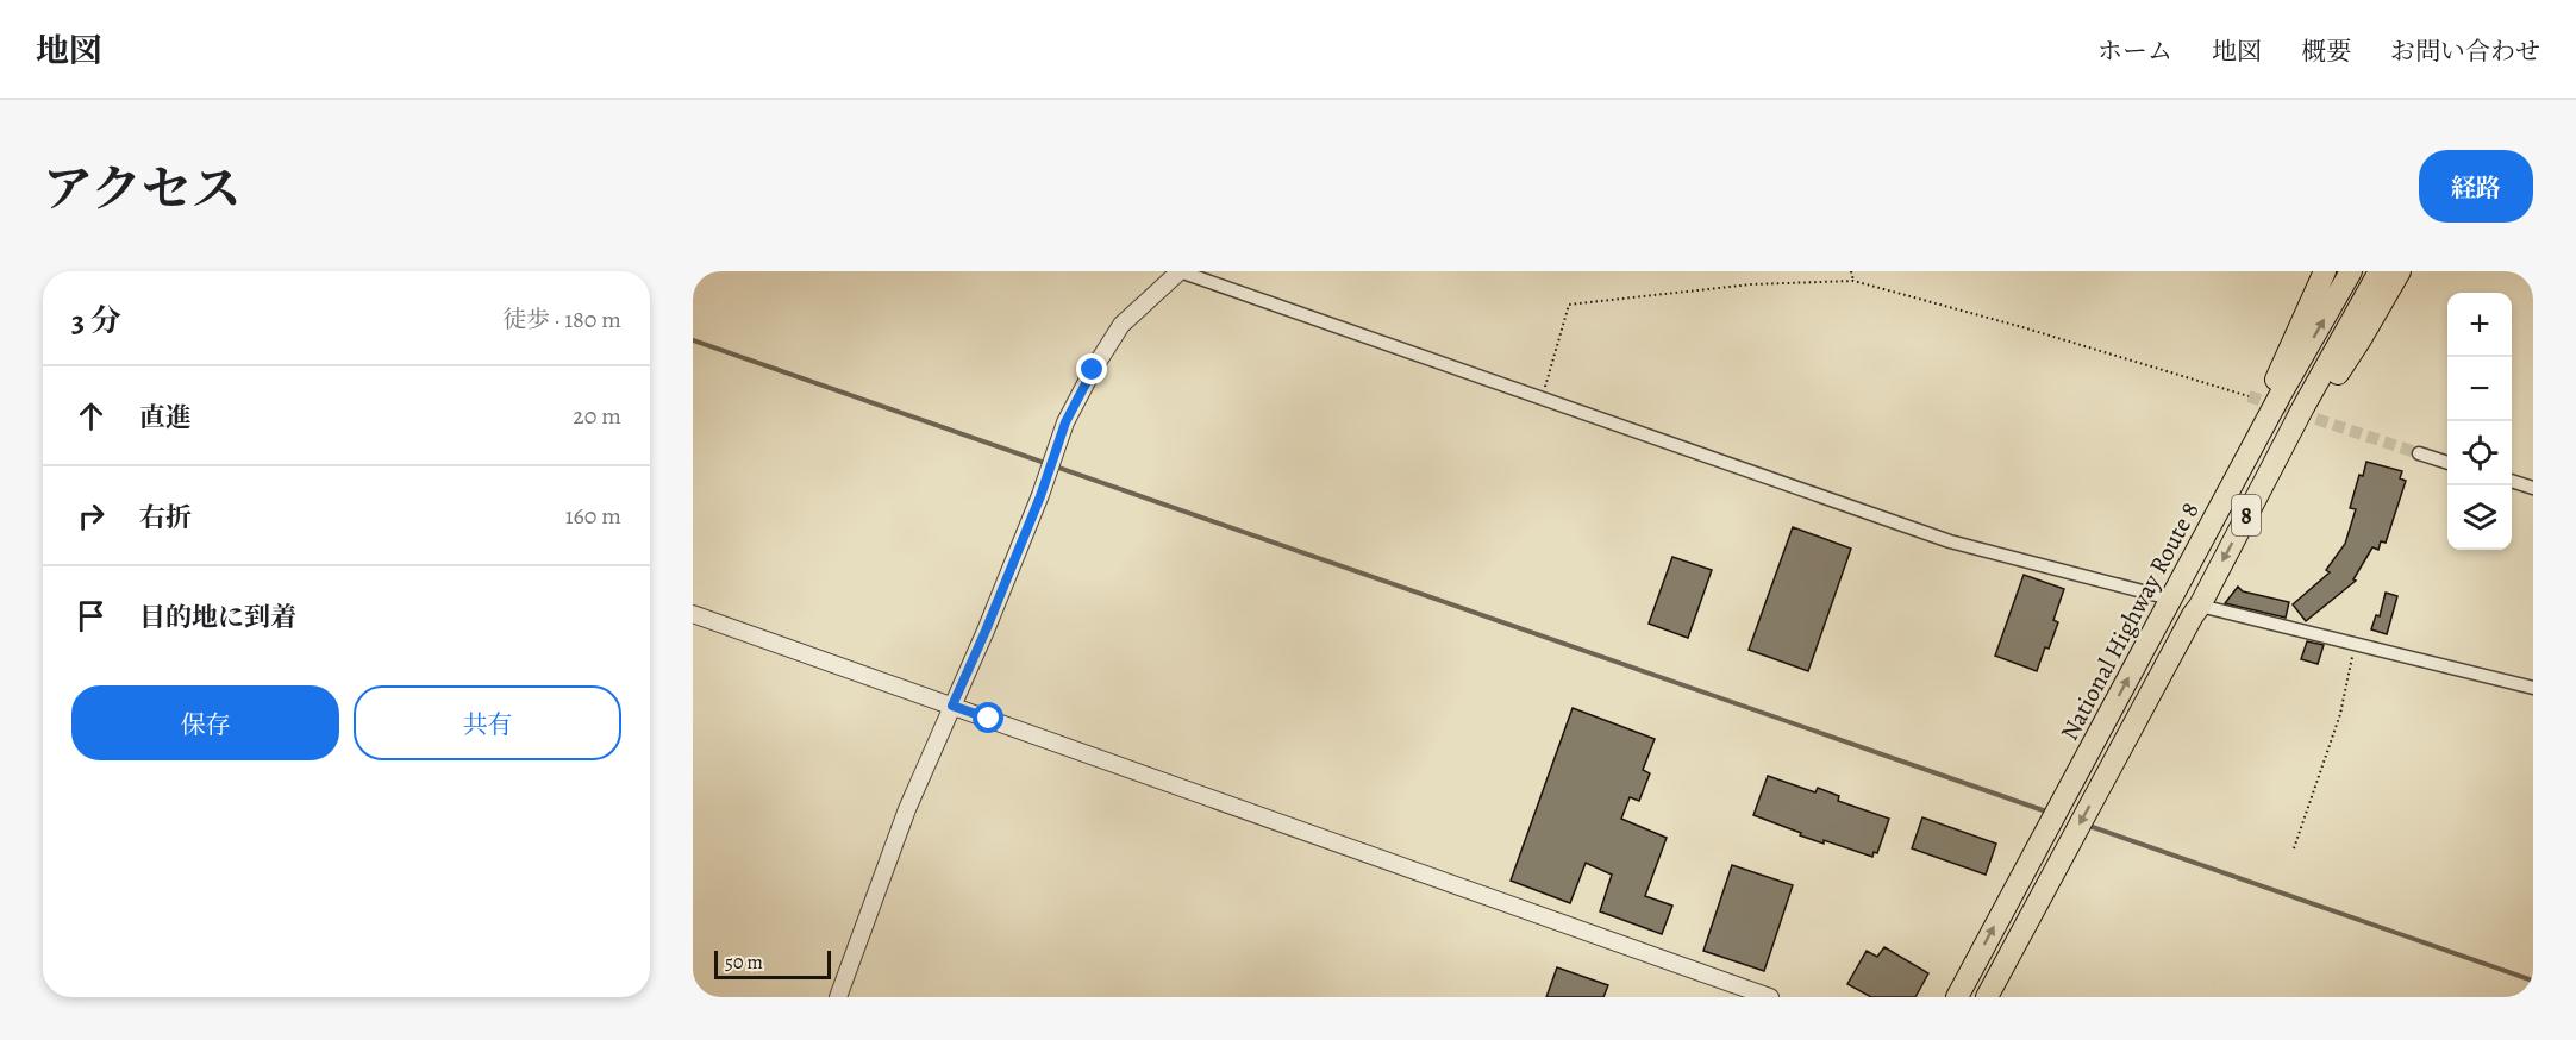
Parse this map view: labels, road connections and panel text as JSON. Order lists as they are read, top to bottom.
{
  "streets": {
    "highway": ["8", "National Highway Route 8"]
  },
  "crossings": [
    ["8", "National Highway Route 8"]
  ],
  "scale_bar": "50 m",
  "page": {
    "header": "地図",
    "nav": [
      "ホーム",
      "地図",
      "概要",
      "お問い合わせ"
    ],
    "title": "アクセス",
    "buttons": [
      "経路",
      ["保存", "共有"]
    ],
    "heading": ["3 分", "徒歩 · 180 m"],
    "map_buttons": ["+", "−"],
    "list": [
      ["直進", "20 m"],
      ["右折", "160 m"],
      "目的地に到着"
    ],
    "scale": "50 m"
  }
}
